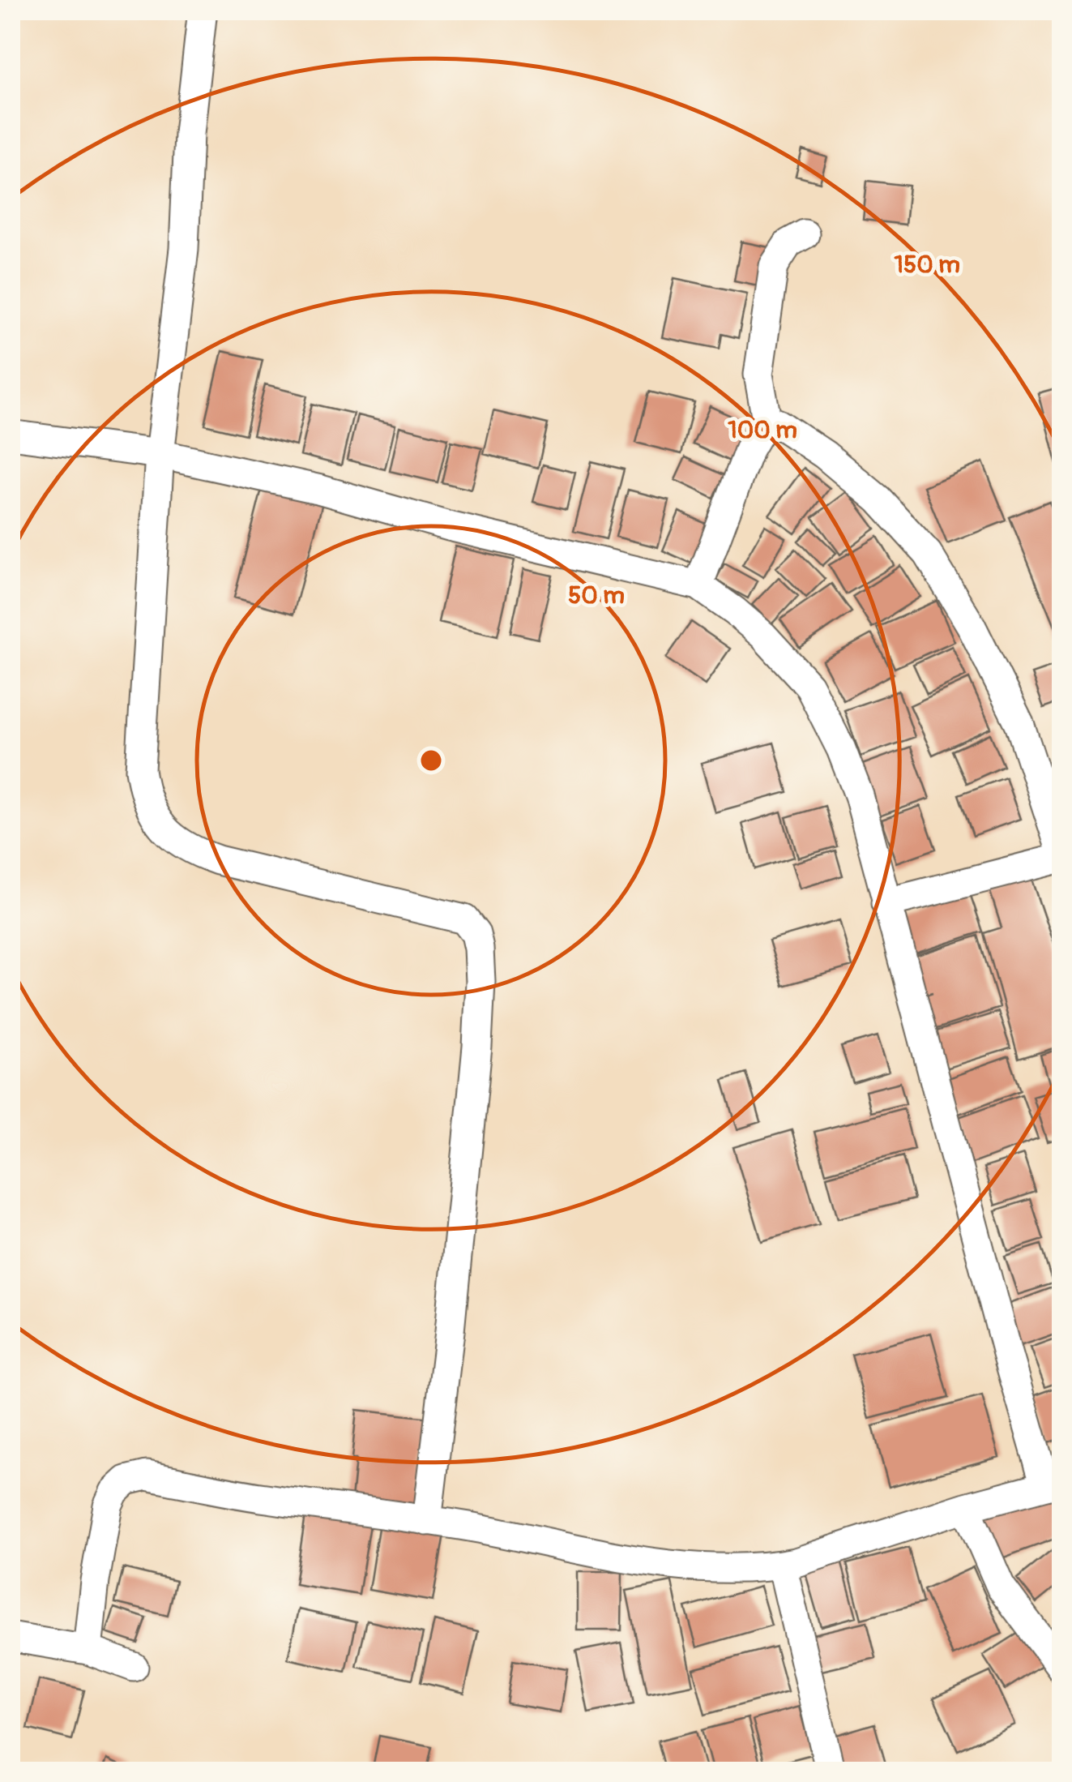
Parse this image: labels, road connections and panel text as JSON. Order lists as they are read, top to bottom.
{
  "rings": ["150 m", "100 m", "50 m"]
}
